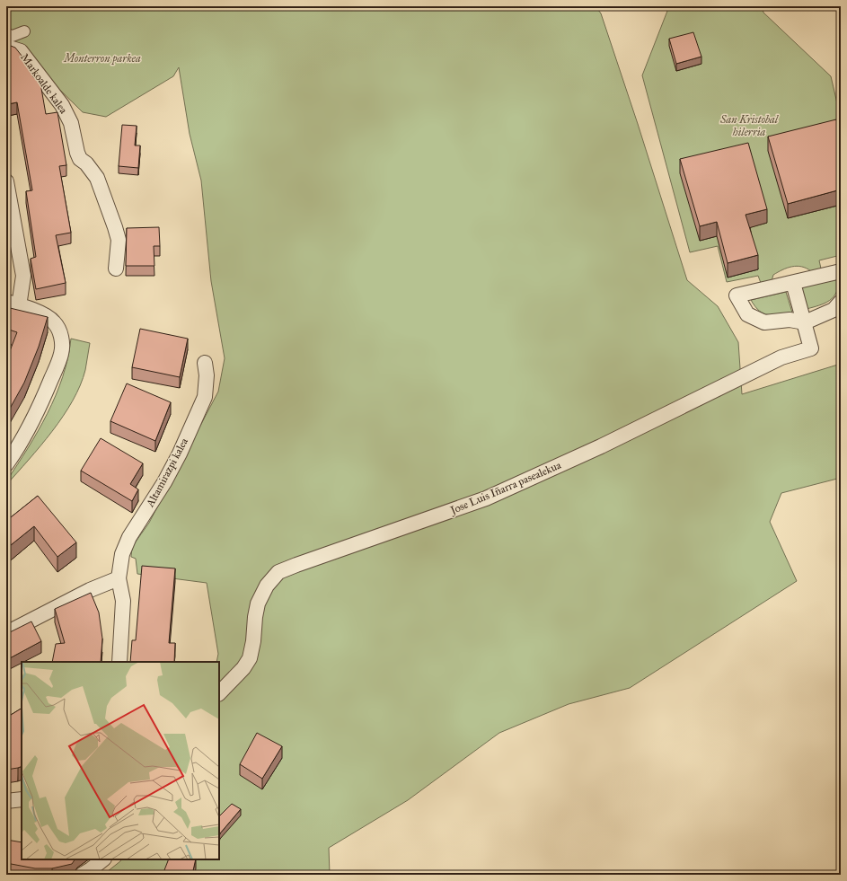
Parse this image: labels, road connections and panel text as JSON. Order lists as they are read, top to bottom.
{
  "streets": {
    "street": ["Markoalde kalea", "Altamirazpi kalea", "Jose Luis Iñarra pasealekua"]
  },
  "parks": ["Monterron parkea", "San Kristobal hilerria"]
}
